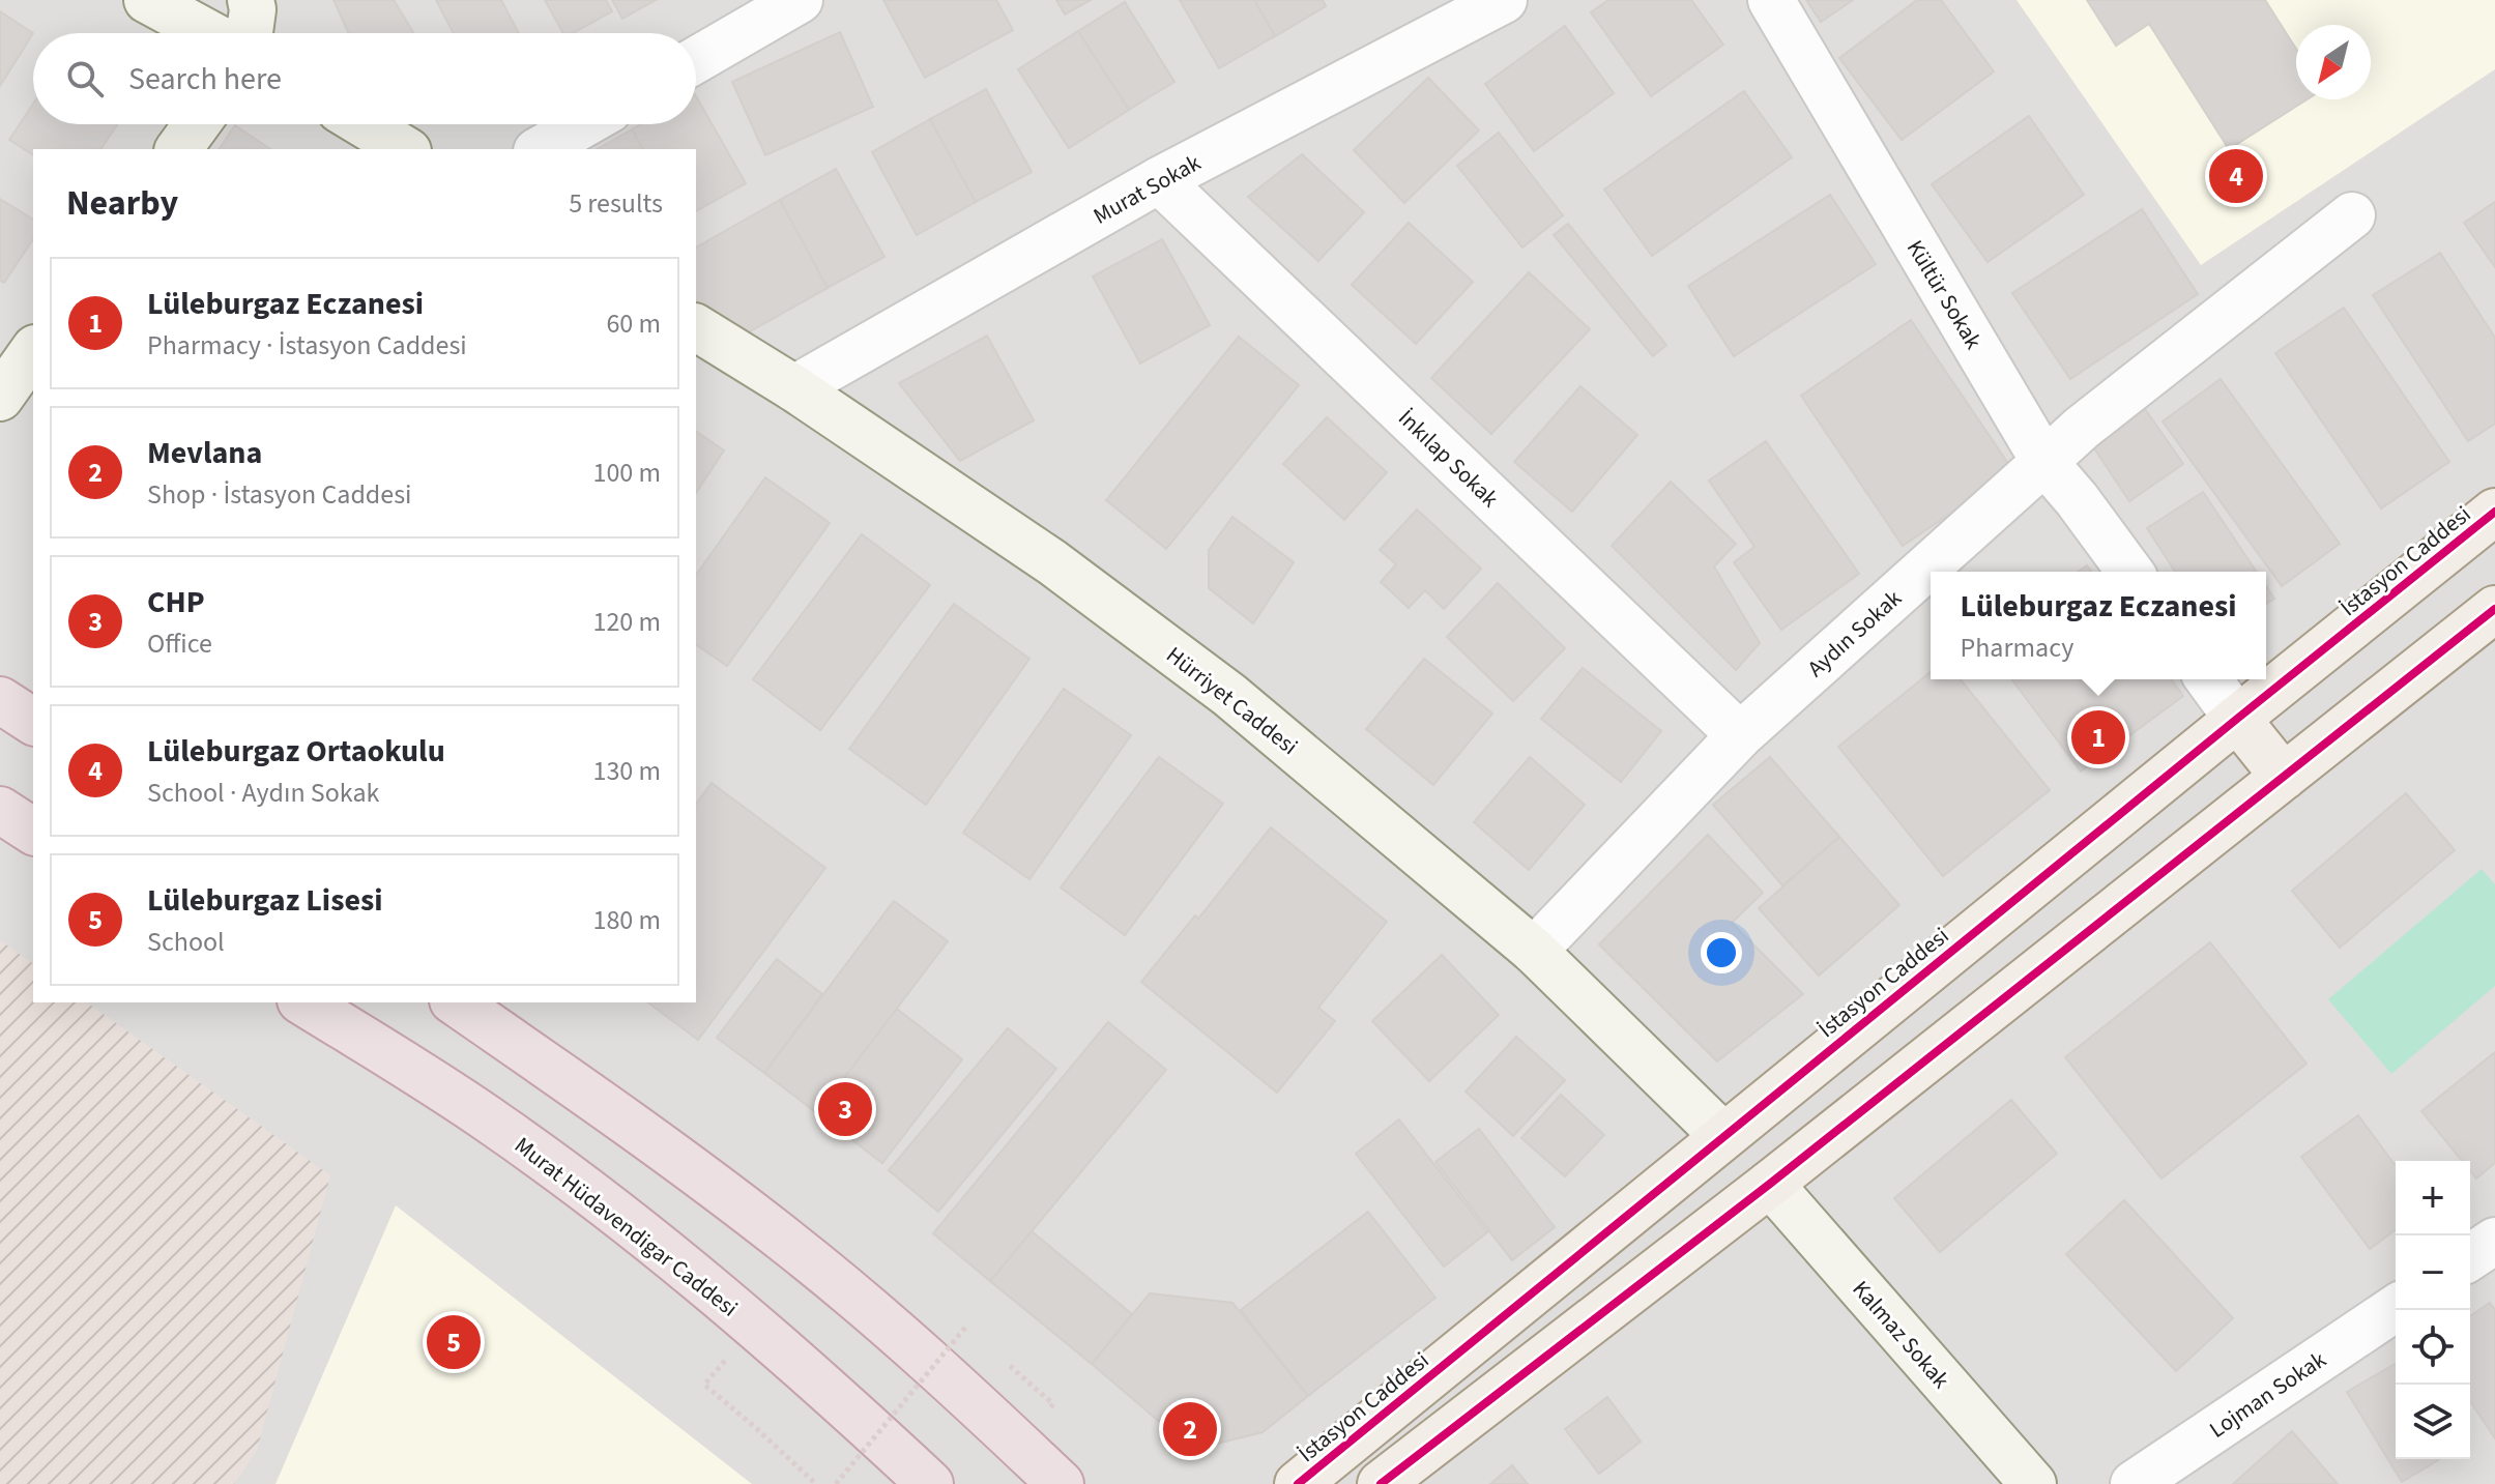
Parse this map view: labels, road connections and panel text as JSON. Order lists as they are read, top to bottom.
{
  "streets": {
    "highway": ["Murat Hüdavendigar Caddesi"],
    "main road": ["İstasyon Caddesi"],
    "street": [
      "Murat Sokak",
      "Kültür Sokak",
      "İnkılap Sokak",
      "Aydın Sokak",
      "Hürriyet Caddesi",
      "Kalmaz Sokak",
      "Lojman Sokak"
    ]
  },
  "crossings": [
    ["Murat Sokak", "İnkılap Sokak"],
    ["Murat Sokak", "Hürriyet Caddesi"],
    ["Kültür Sokak", "Aydın Sokak"],
    ["İnkılap Sokak", "Aydın Sokak"],
    ["İstasyon Caddesi", "Hürriyet Caddesi"],
    ["Aydın Sokak", "Hürriyet Caddesi"]
  ],
  "north": "bottom left",
  "page": {
    "search": "Search here",
    "pins": [
      "4",
      "1",
      "3",
      "5",
      "2"
    ],
    "heading": ["Nearby", "5 results"],
    "list": [
      {
        "mark": "1",
        "name": "Lüleburgaz Eczanesi",
        "note": "Pharmacy · İstasyon Caddesi",
        "value": "60 m"
      },
      {
        "mark": "2",
        "name": "Mevlana",
        "note": "Shop · İstasyon Caddesi",
        "value": "100 m"
      },
      {
        "mark": "3",
        "name": "CHP",
        "note": "Office",
        "value": "120 m"
      },
      {
        "mark": "4",
        "name": "Lüleburgaz Ortaokulu",
        "note": "School · Aydın Sokak",
        "value": "130 m"
      },
      {
        "mark": "5",
        "name": "Lüleburgaz Lisesi",
        "note": "School",
        "value": "180 m"
      }
    ],
    "popup": ["Lüleburgaz Eczanesi", "Pharmacy"],
    "map_buttons": ["+", "−"]
  }
}
